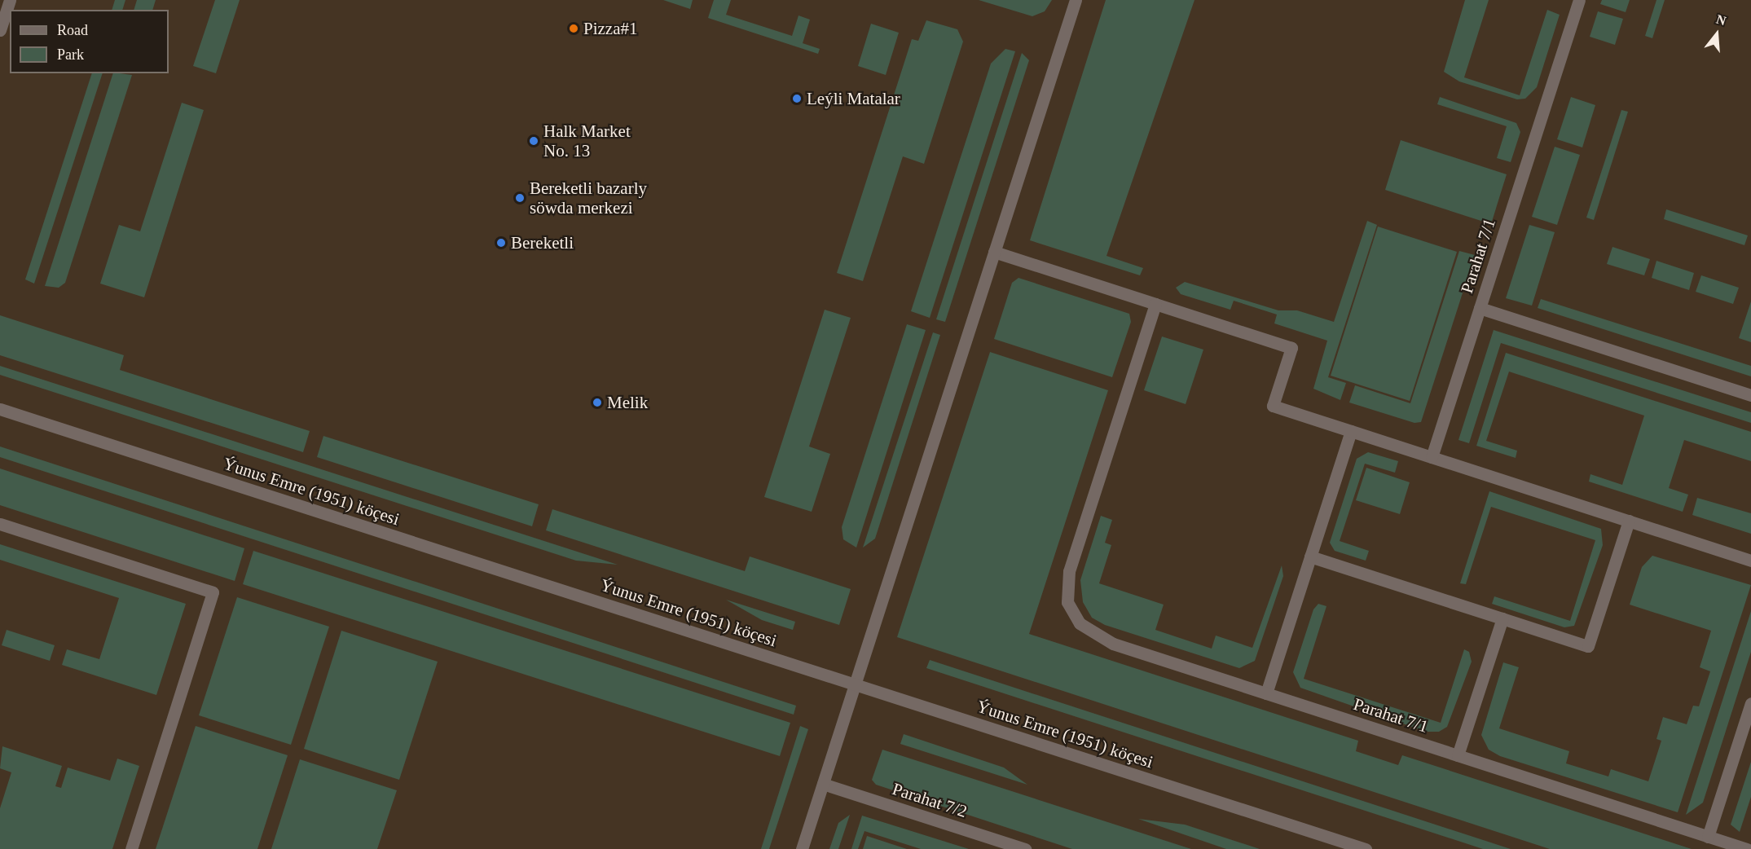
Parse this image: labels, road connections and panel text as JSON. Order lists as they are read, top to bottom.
{
  "streets": {
    "street": ["Parahat 7/1", "Ýunus Emre (1951) köçesi", "Parahat 7/2"]
  },
  "places": [
    "Pizza#1",
    "Leýli Matalar",
    "Halk Market No. 13",
    "Bereketli bazarly söwda merkezi",
    "Bereketli",
    "Melik"
  ],
  "legend": ["Road", "Park"],
  "north": "top"
}
